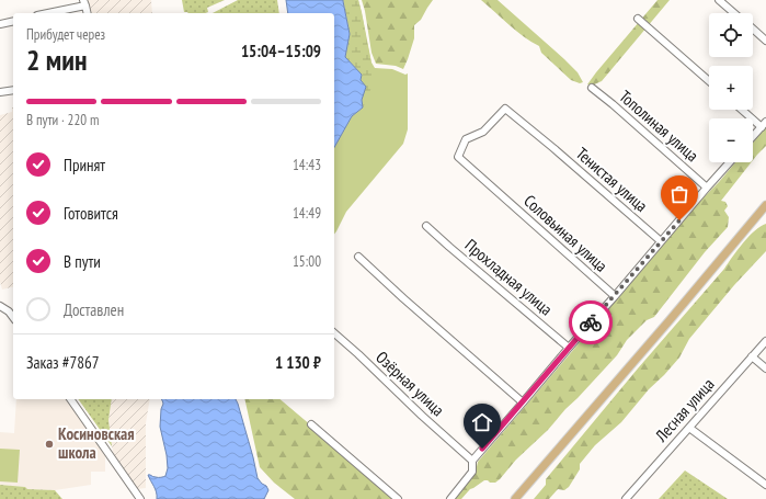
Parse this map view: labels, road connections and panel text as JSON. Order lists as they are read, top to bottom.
{
  "streets": {
    "street": [
      "Тополиная улица",
      "Тенистая улица",
      "Соловьиная улица",
      "Прохладная улица",
      "Озёрная улица",
      "Лесная улица"
    ]
  },
  "crossings": [
    ["Тенистая улица", "Соловьиная улица"]
  ],
  "places": ["Косиновская школа"],
  "page": {
    "map_buttons": ["+", "−"],
    "heading": ["2 мин", "Прибудет через", "15:04–15:09"],
    "panel": ["Заказ #7867", "1 130 ₽"],
    "bar": "В пути · 220 m",
    "list": [
      ["Принят", "14:43"],
      ["Готовится", "14:49"],
      ["В пути", "15:00"],
      "Доставлен"
    ]
  }
}
